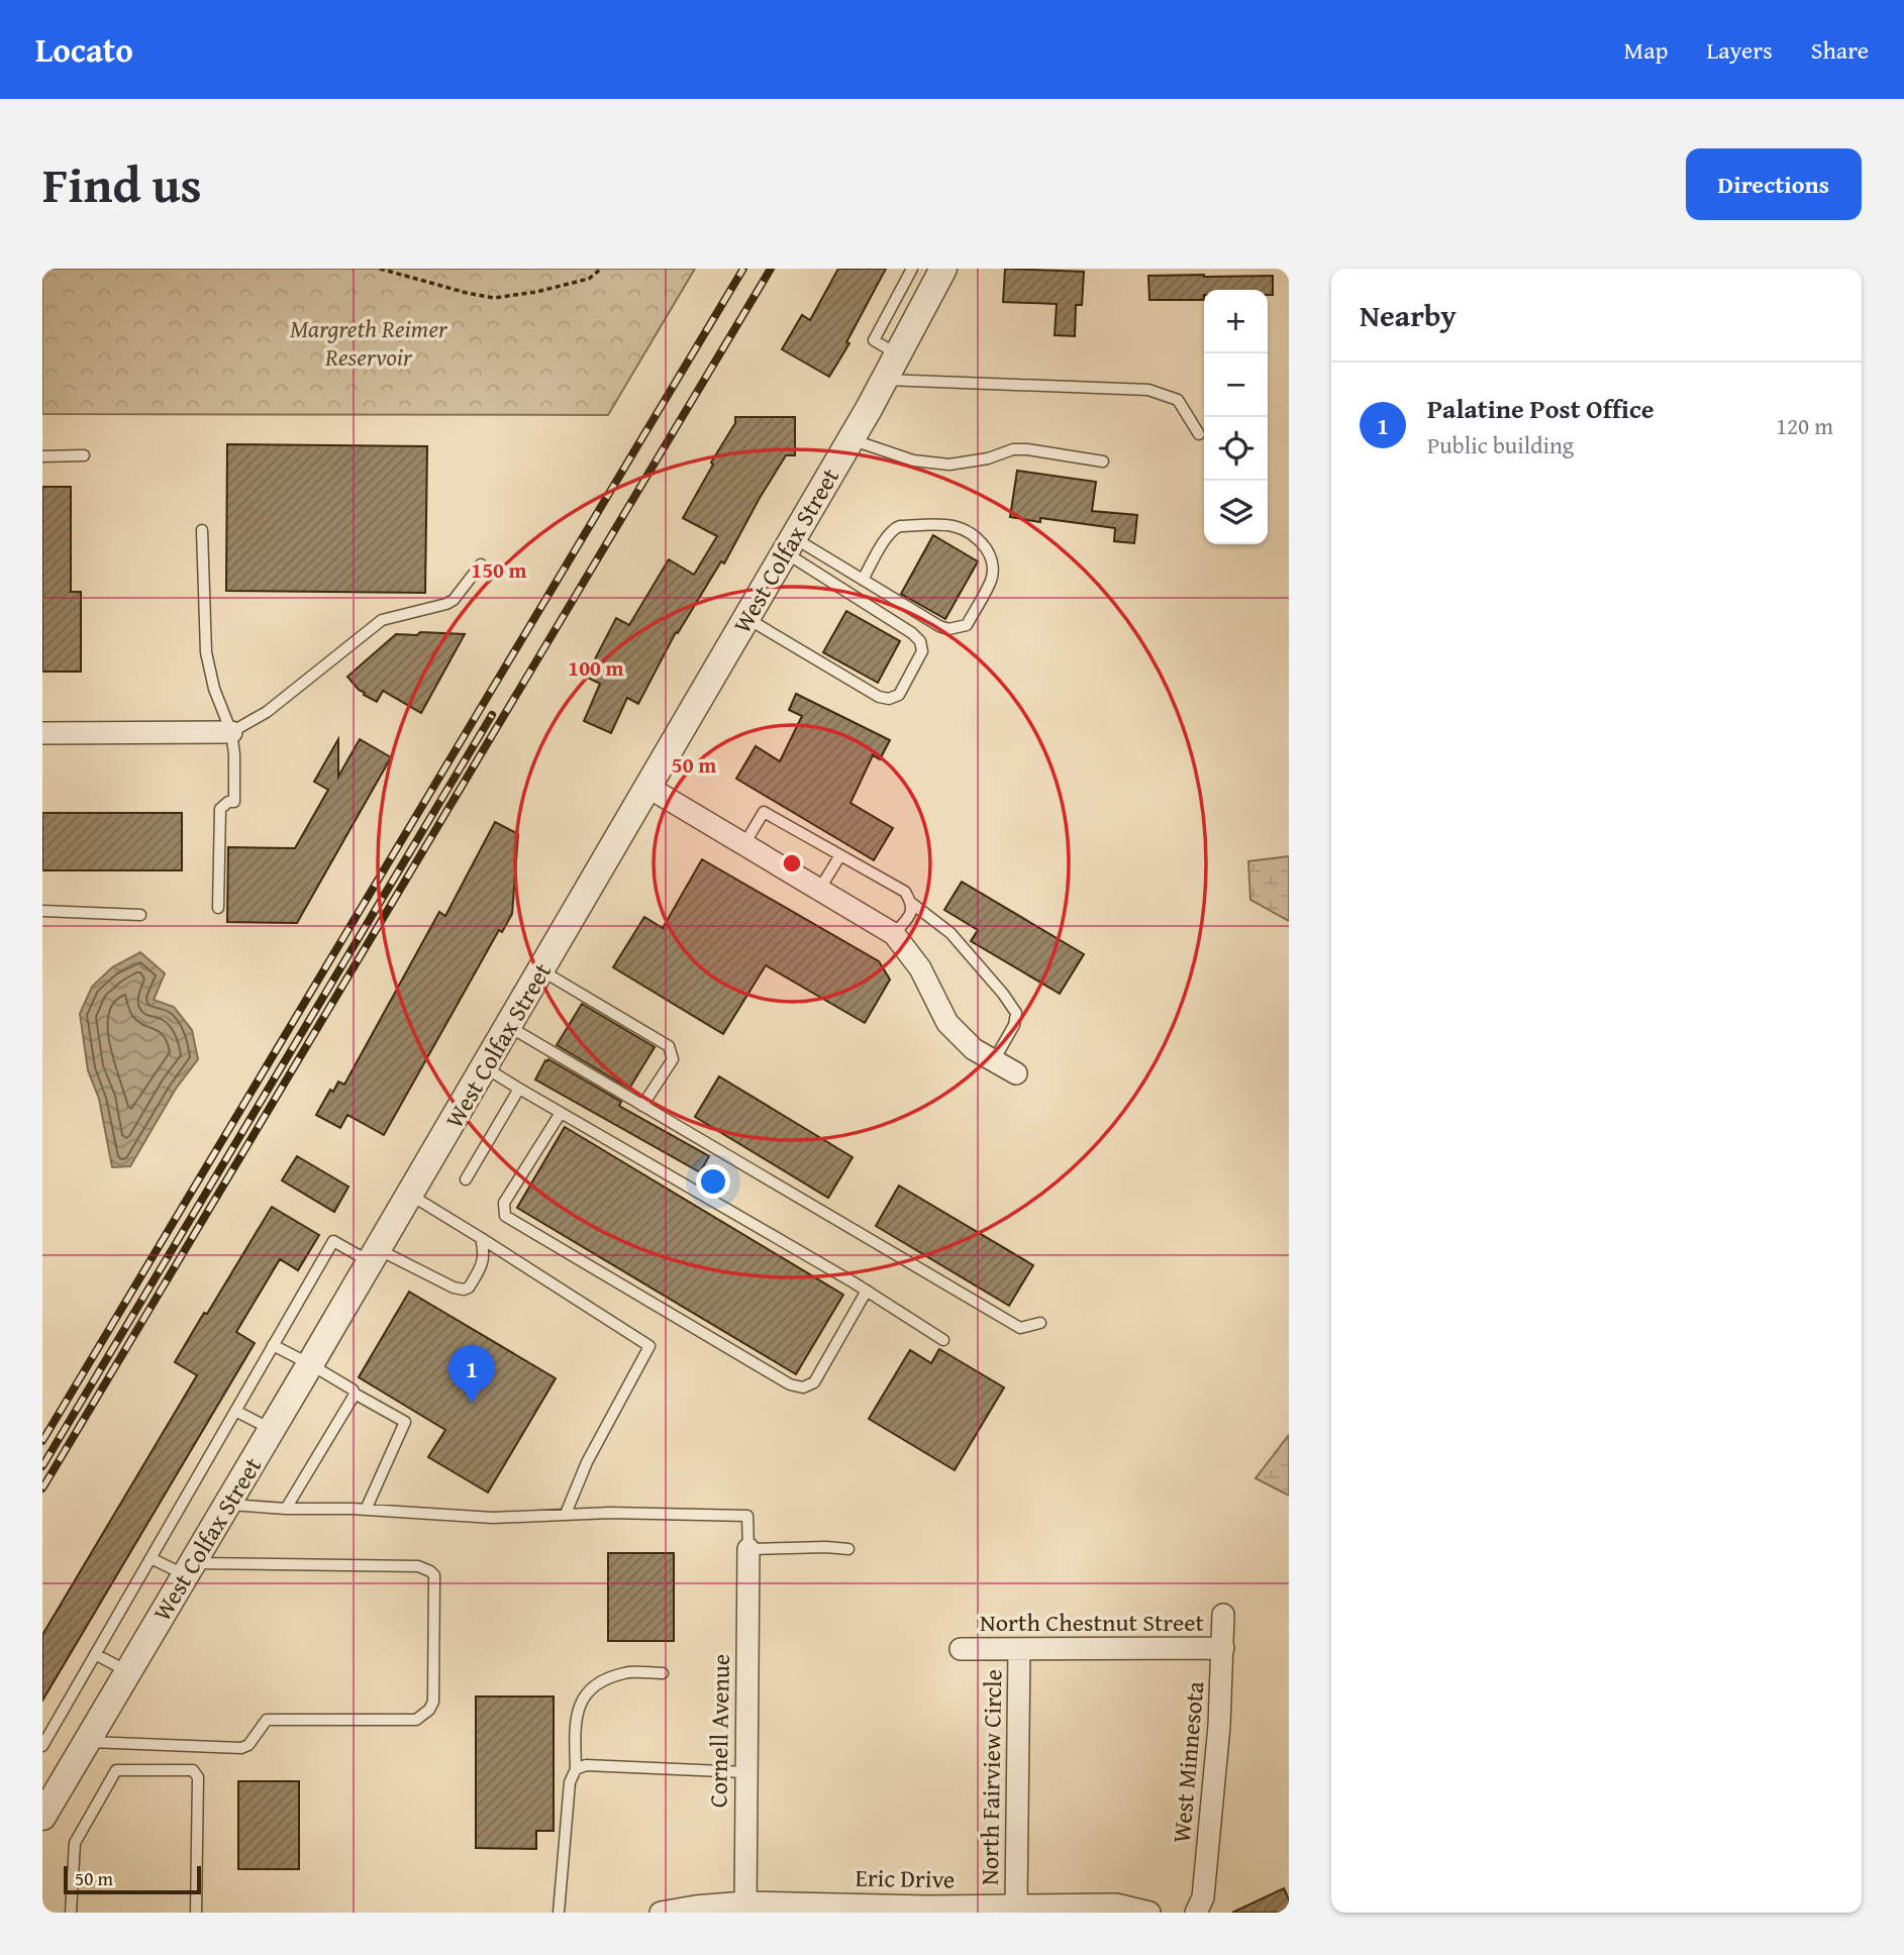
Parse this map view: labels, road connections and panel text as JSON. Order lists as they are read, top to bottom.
{
  "streets": {
    "street": [
      "West Colfax Street",
      "North Chestnut Street",
      "Cornell Avenue",
      "West Minnesota",
      "North Fairview Circle",
      "Eric Drive"
    ]
  },
  "crossings": [
    ["North Chestnut Street", "West Minnesota"],
    ["North Chestnut Street", "North Fairview Circle"],
    ["Cornell Avenue", "Eric Drive"],
    ["North Fairview Circle", "Eric Drive"]
  ],
  "parks": ["Margreth Reimer Reservoir"],
  "scale_bar": "50 m",
  "page": {
    "header": "Locato",
    "nav": ["Map", "Layers", "Share"],
    "title": "Find us",
    "buttons": "Directions",
    "heading": "Nearby",
    "map_buttons": ["+", "−"],
    "list": [
      {
        "mark": "1",
        "name": "Palatine Post Office",
        "note": "Public building",
        "value": "120 m"
      }
    ],
    "pins": "1",
    "scale": "50 m"
  },
  "rings": ["150 m", "100 m", "50 m"]
}
